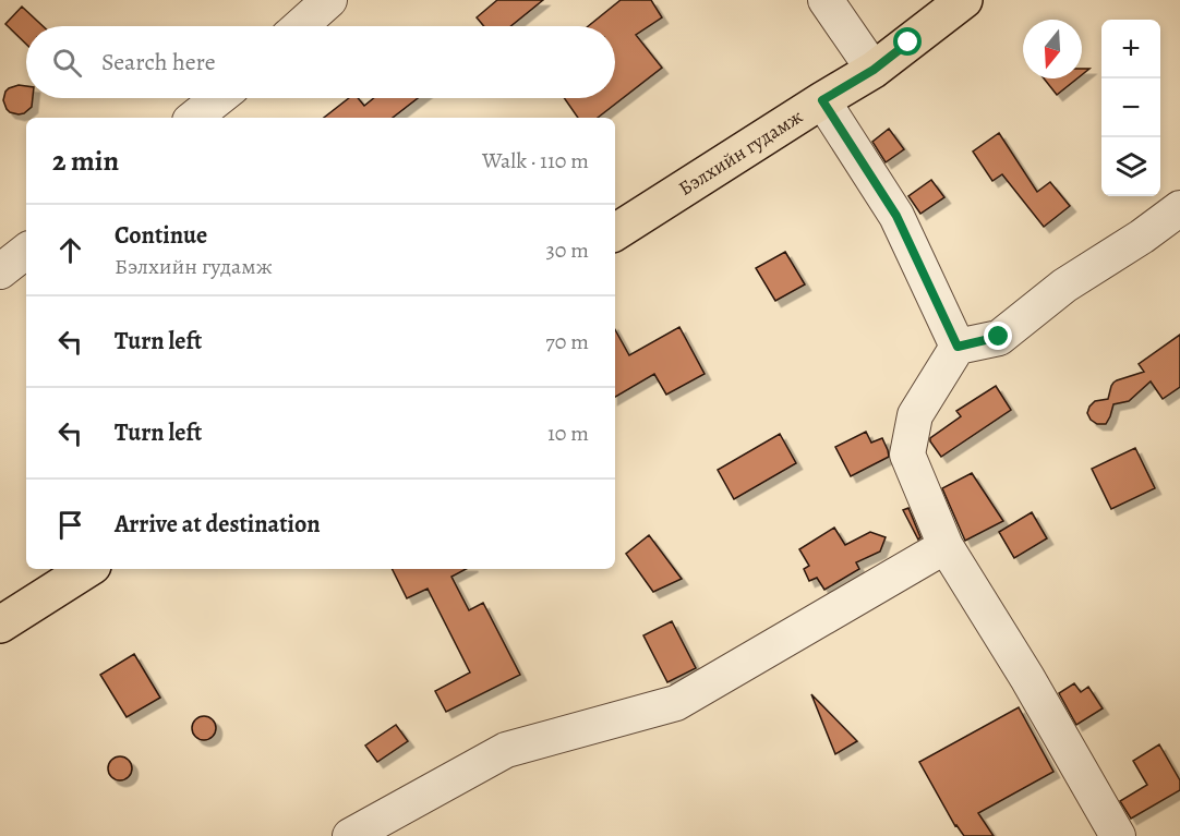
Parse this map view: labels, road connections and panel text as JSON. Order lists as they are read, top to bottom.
{
  "streets": {
    "main road": ["Бэлхийн гудамж"]
  },
  "north": "bottom",
  "page": {
    "map_buttons": ["+", "−"],
    "search": "Search here",
    "heading": ["2 min", "Walk · 110 m"],
    "list": [
      ["Continue", "Бэлхийн гудамж", "30 m"],
      ["Turn left", "70 m"],
      ["Turn left", "10 m"],
      "Arrive at destination"
    ]
  }
}
